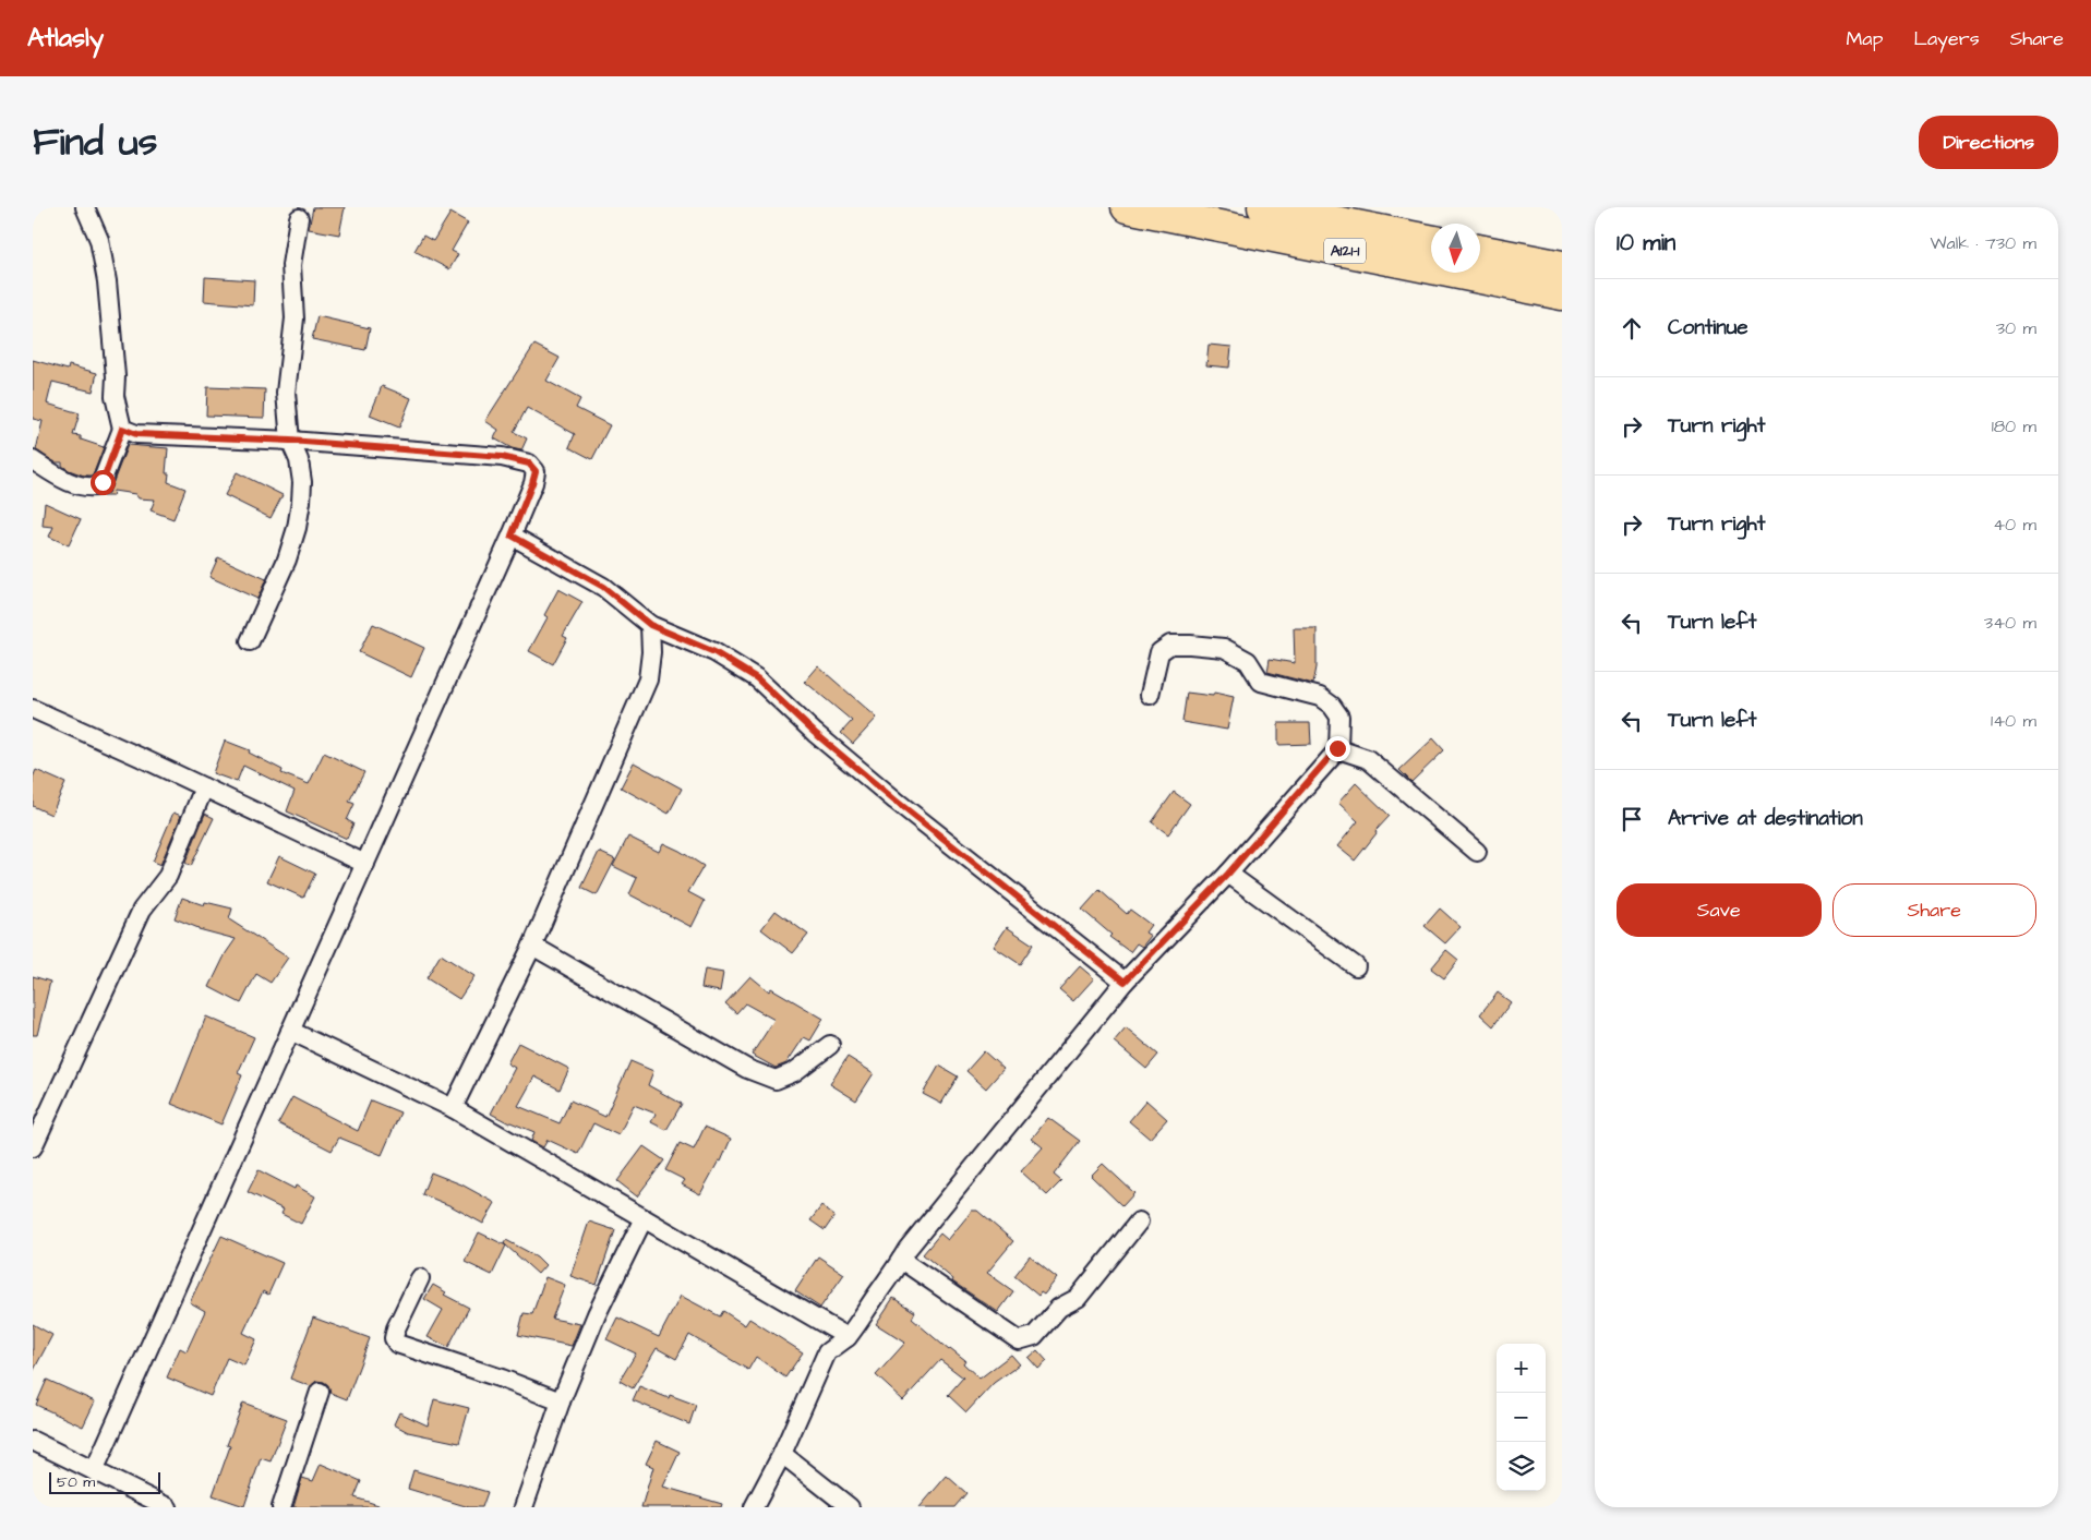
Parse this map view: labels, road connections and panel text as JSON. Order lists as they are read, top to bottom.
{
  "streets": {
    "highway": ["A121-1"]
  },
  "scale_bar": "50 m",
  "north": "bottom",
  "page": {
    "header": "Atlasly",
    "nav": ["Map", "Layers", "Share"],
    "title": "Find us",
    "buttons": [
      "Directions",
      ["Save", "Share"]
    ],
    "heading": ["10 min", "Walk · 730 m"],
    "list": [
      ["Continue", "30 m"],
      ["Turn right", "180 m"],
      ["Turn right", "40 m"],
      ["Turn left", "340 m"],
      ["Turn left", "140 m"],
      "Arrive at destination"
    ],
    "map_buttons": ["+", "−"],
    "scale": "50 m"
  }
}
